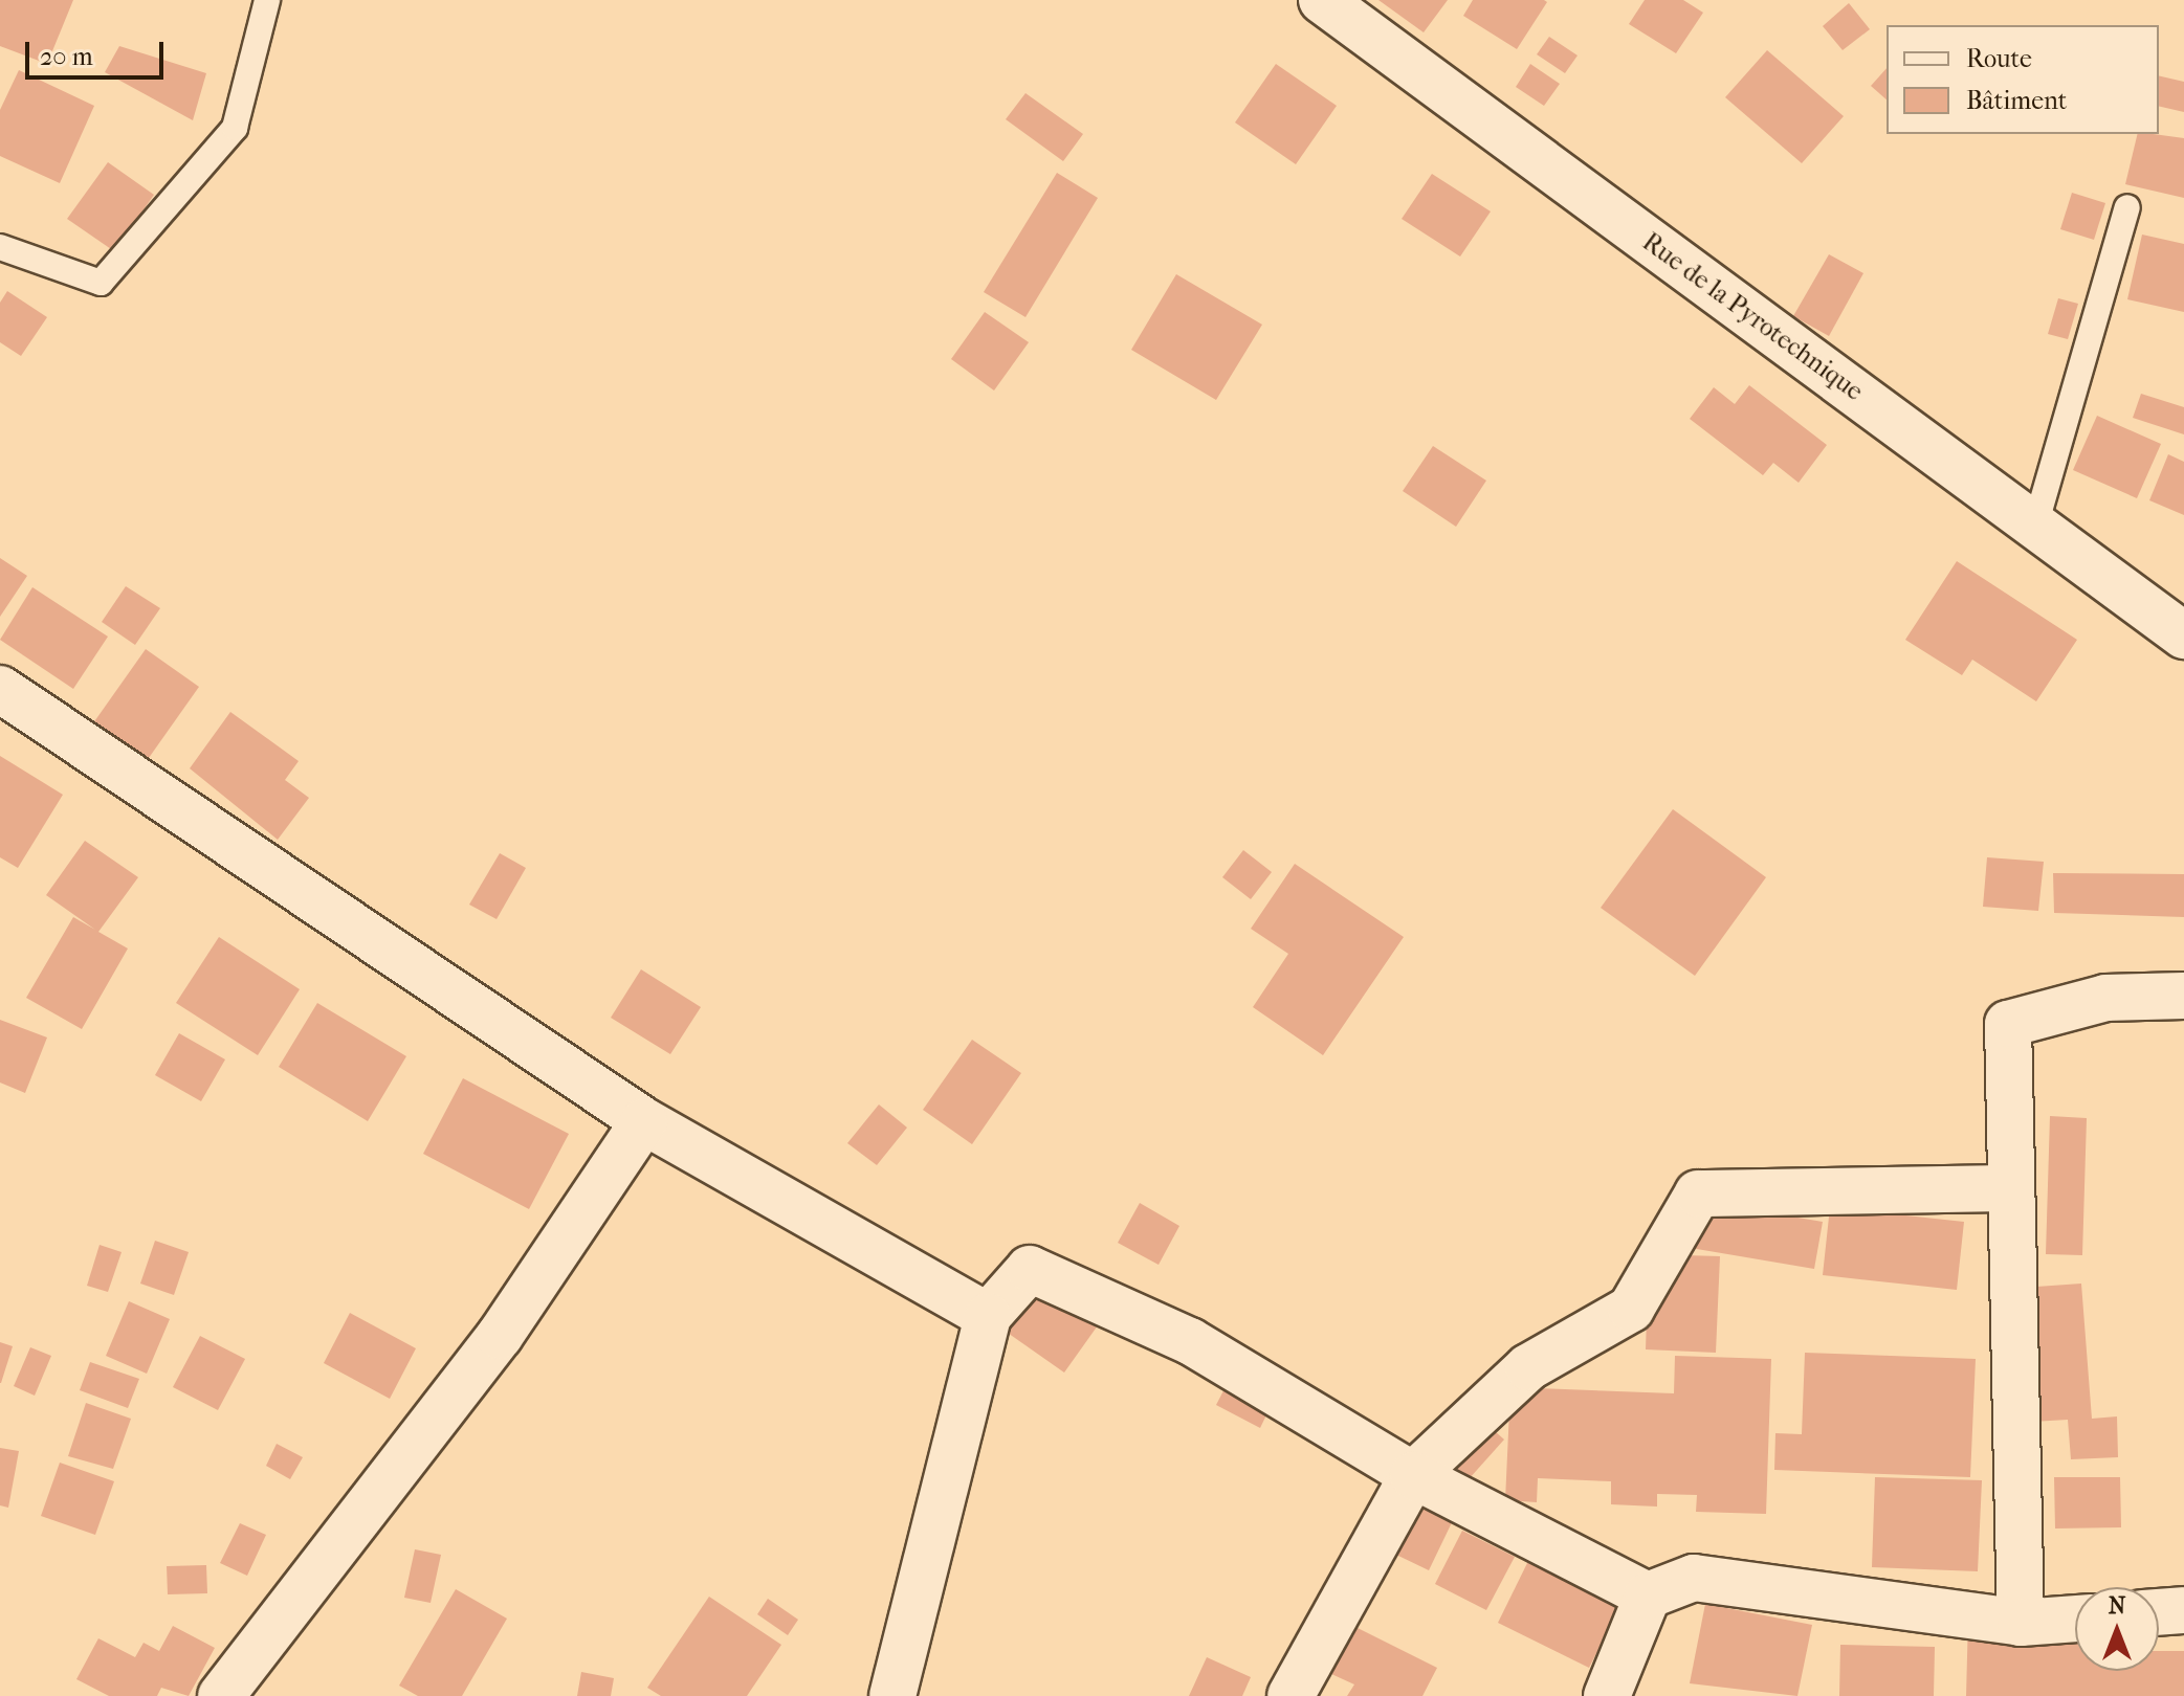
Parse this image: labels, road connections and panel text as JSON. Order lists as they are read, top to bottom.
{
  "streets": {
    "street": ["Rue de la Pyrotechnique"]
  },
  "legend": ["Route", "Bâtiment"],
  "scale_bar": "20 m",
  "north": "top"
}
